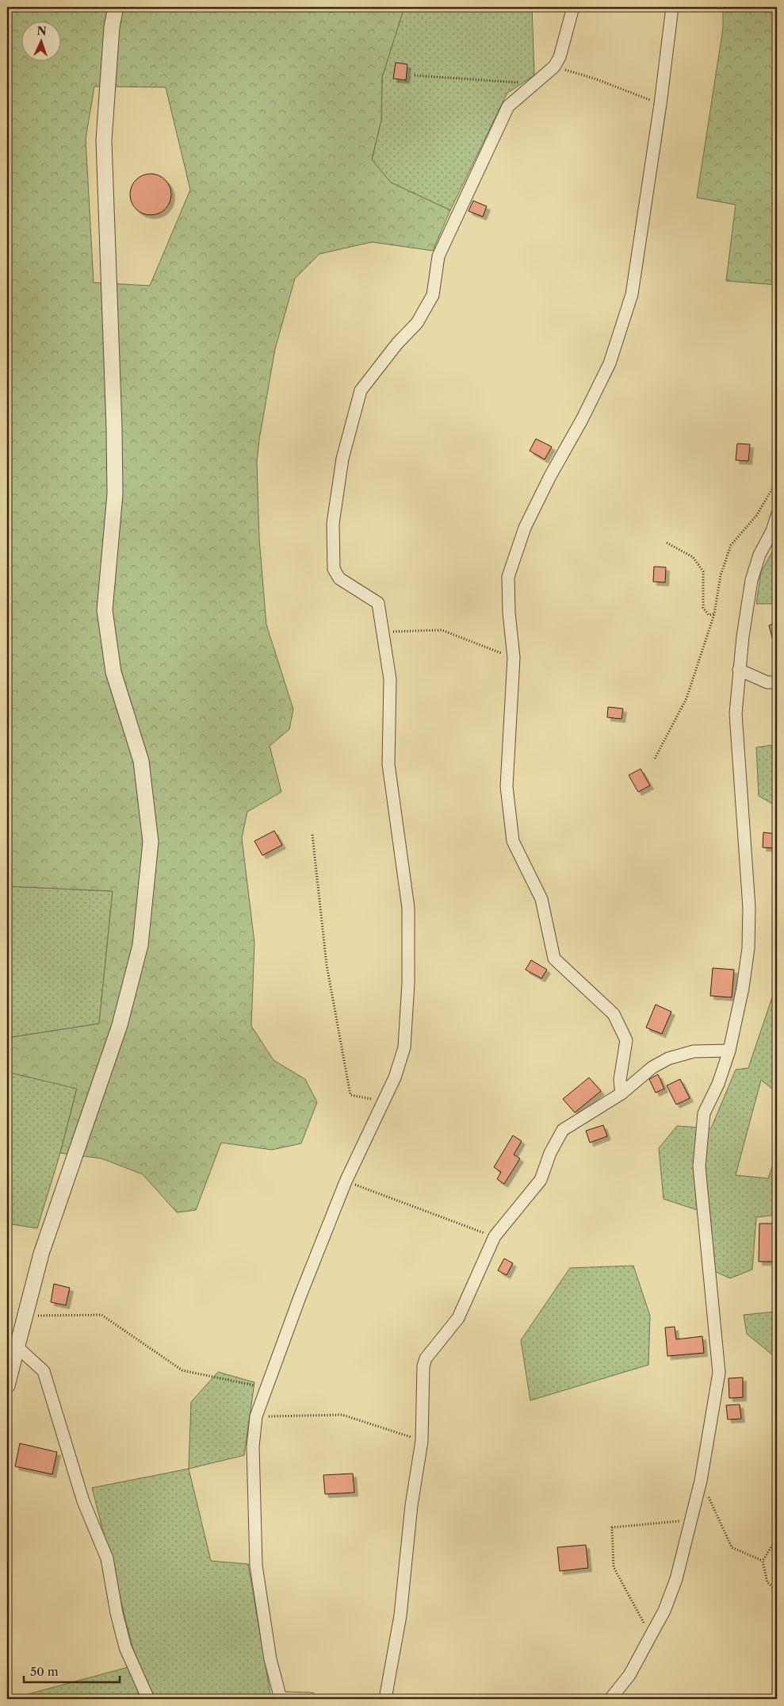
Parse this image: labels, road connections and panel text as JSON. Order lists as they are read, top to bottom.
{
  "scale_bar": "50 m",
  "north": "top"
}
